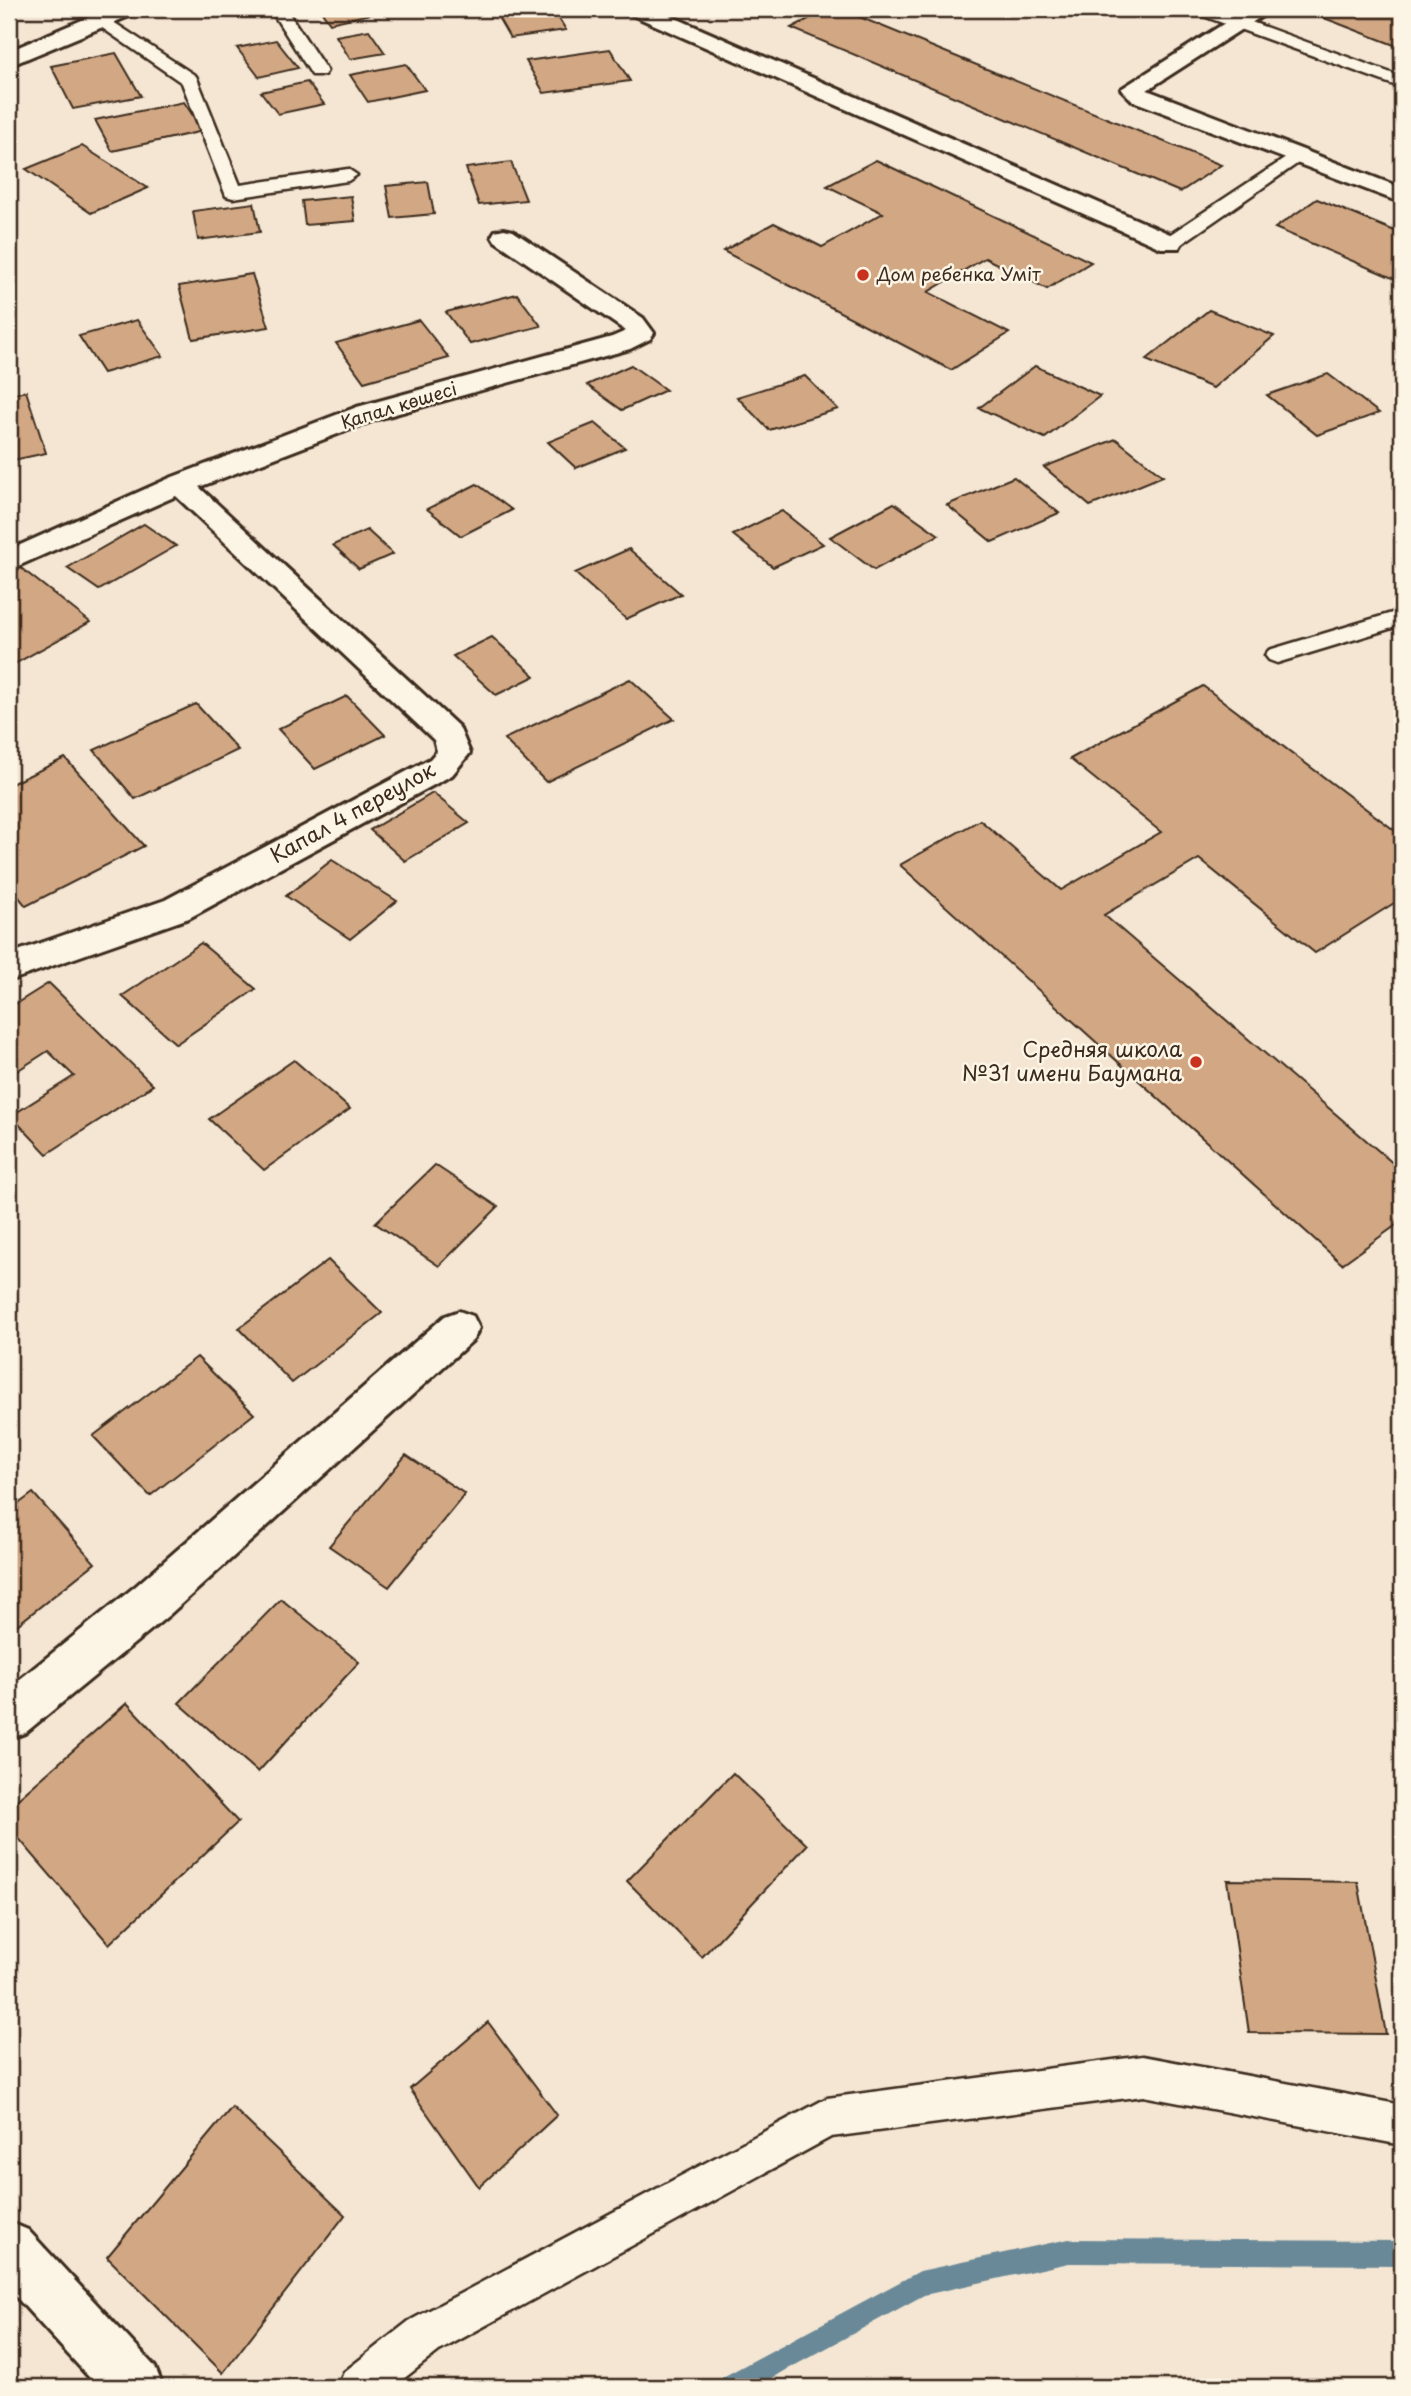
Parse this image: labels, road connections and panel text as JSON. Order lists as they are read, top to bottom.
{
  "streets": {
    "street": ["Қапал көшесі", "Капал 4 переулок"]
  },
  "crossings": [
    ["Қапал көшесі", "Капал 4 переулок"]
  ],
  "places": ["Дом ребенка Умiт", "Средняя школа №31 имени Баумана"]
}
